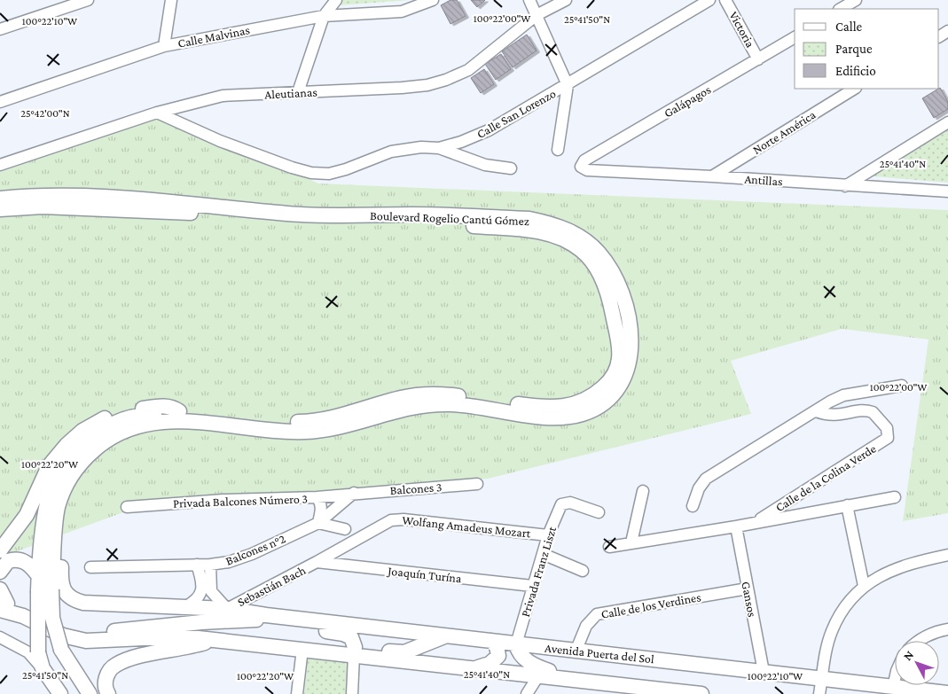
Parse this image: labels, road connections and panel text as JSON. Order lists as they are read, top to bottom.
{
  "streets": {
    "main road": ["Boulevard Rogelio Cantú Gómez", "Avenida Puerta del Sol"],
    "street": [
      "Victoria",
      "Calle Malvinas",
      "Aleutianas",
      "Galápagos",
      "Calle San Lorenzo",
      "Norte América",
      "Antillas",
      "Calle de la Colina Verde",
      "Balcones 3",
      "Privada Balcones Número 3",
      "Wolfang Amadeus Mozart",
      "Balcones n°2",
      "Privada Franz Liszt",
      "Joaquín Turína",
      "Sebastián Bach",
      "Gansos",
      "Calle de los Verdines"
    ]
  },
  "crossings": [
    ["Victoria", "Galápagos"],
    ["Aleutianas", "Calle San Lorenzo"],
    ["Galápagos", "Antillas"],
    ["Norte América", "Antillas"],
    ["Boulevard Rogelio Cantú Gómez", "Avenida Puerta del Sol"],
    ["Balcones 3", "Privada Balcones Número 3"],
    ["Balcones 3", "Balcones n°2"],
    ["Privada Balcones Número 3", "Balcones n°2"],
    ["Wolfang Amadeus Mozart", "Privada Franz Liszt"],
    ["Wolfang Amadeus Mozart", "Joaquín Turína"],
    ["Wolfang Amadeus Mozart", "Sebastián Bach"],
    ["Privada Franz Liszt", "Joaquín Turína"],
    ["Privada Franz Liszt", "Avenida Puerta del Sol"],
    ["Joaquín Turína", "Sebastián Bach"],
    ["Sebastián Bach", "Avenida Puerta del Sol"],
    ["Gansos", "Calle de los Verdines"],
    ["Gansos", "Avenida Puerta del Sol"],
    ["Calle de los Verdines", "Avenida Puerta del Sol"]
  ],
  "legend": ["Calle", "Parque", "Edificio"],
  "north": "top left",
  "coordinates": [
    "100°22'00\"W",
    "25°41'50\"N",
    "100°22'10\"W",
    "25°42'00\"N",
    "25°41'40\"N",
    "100°22'20\"W"
  ]
}
